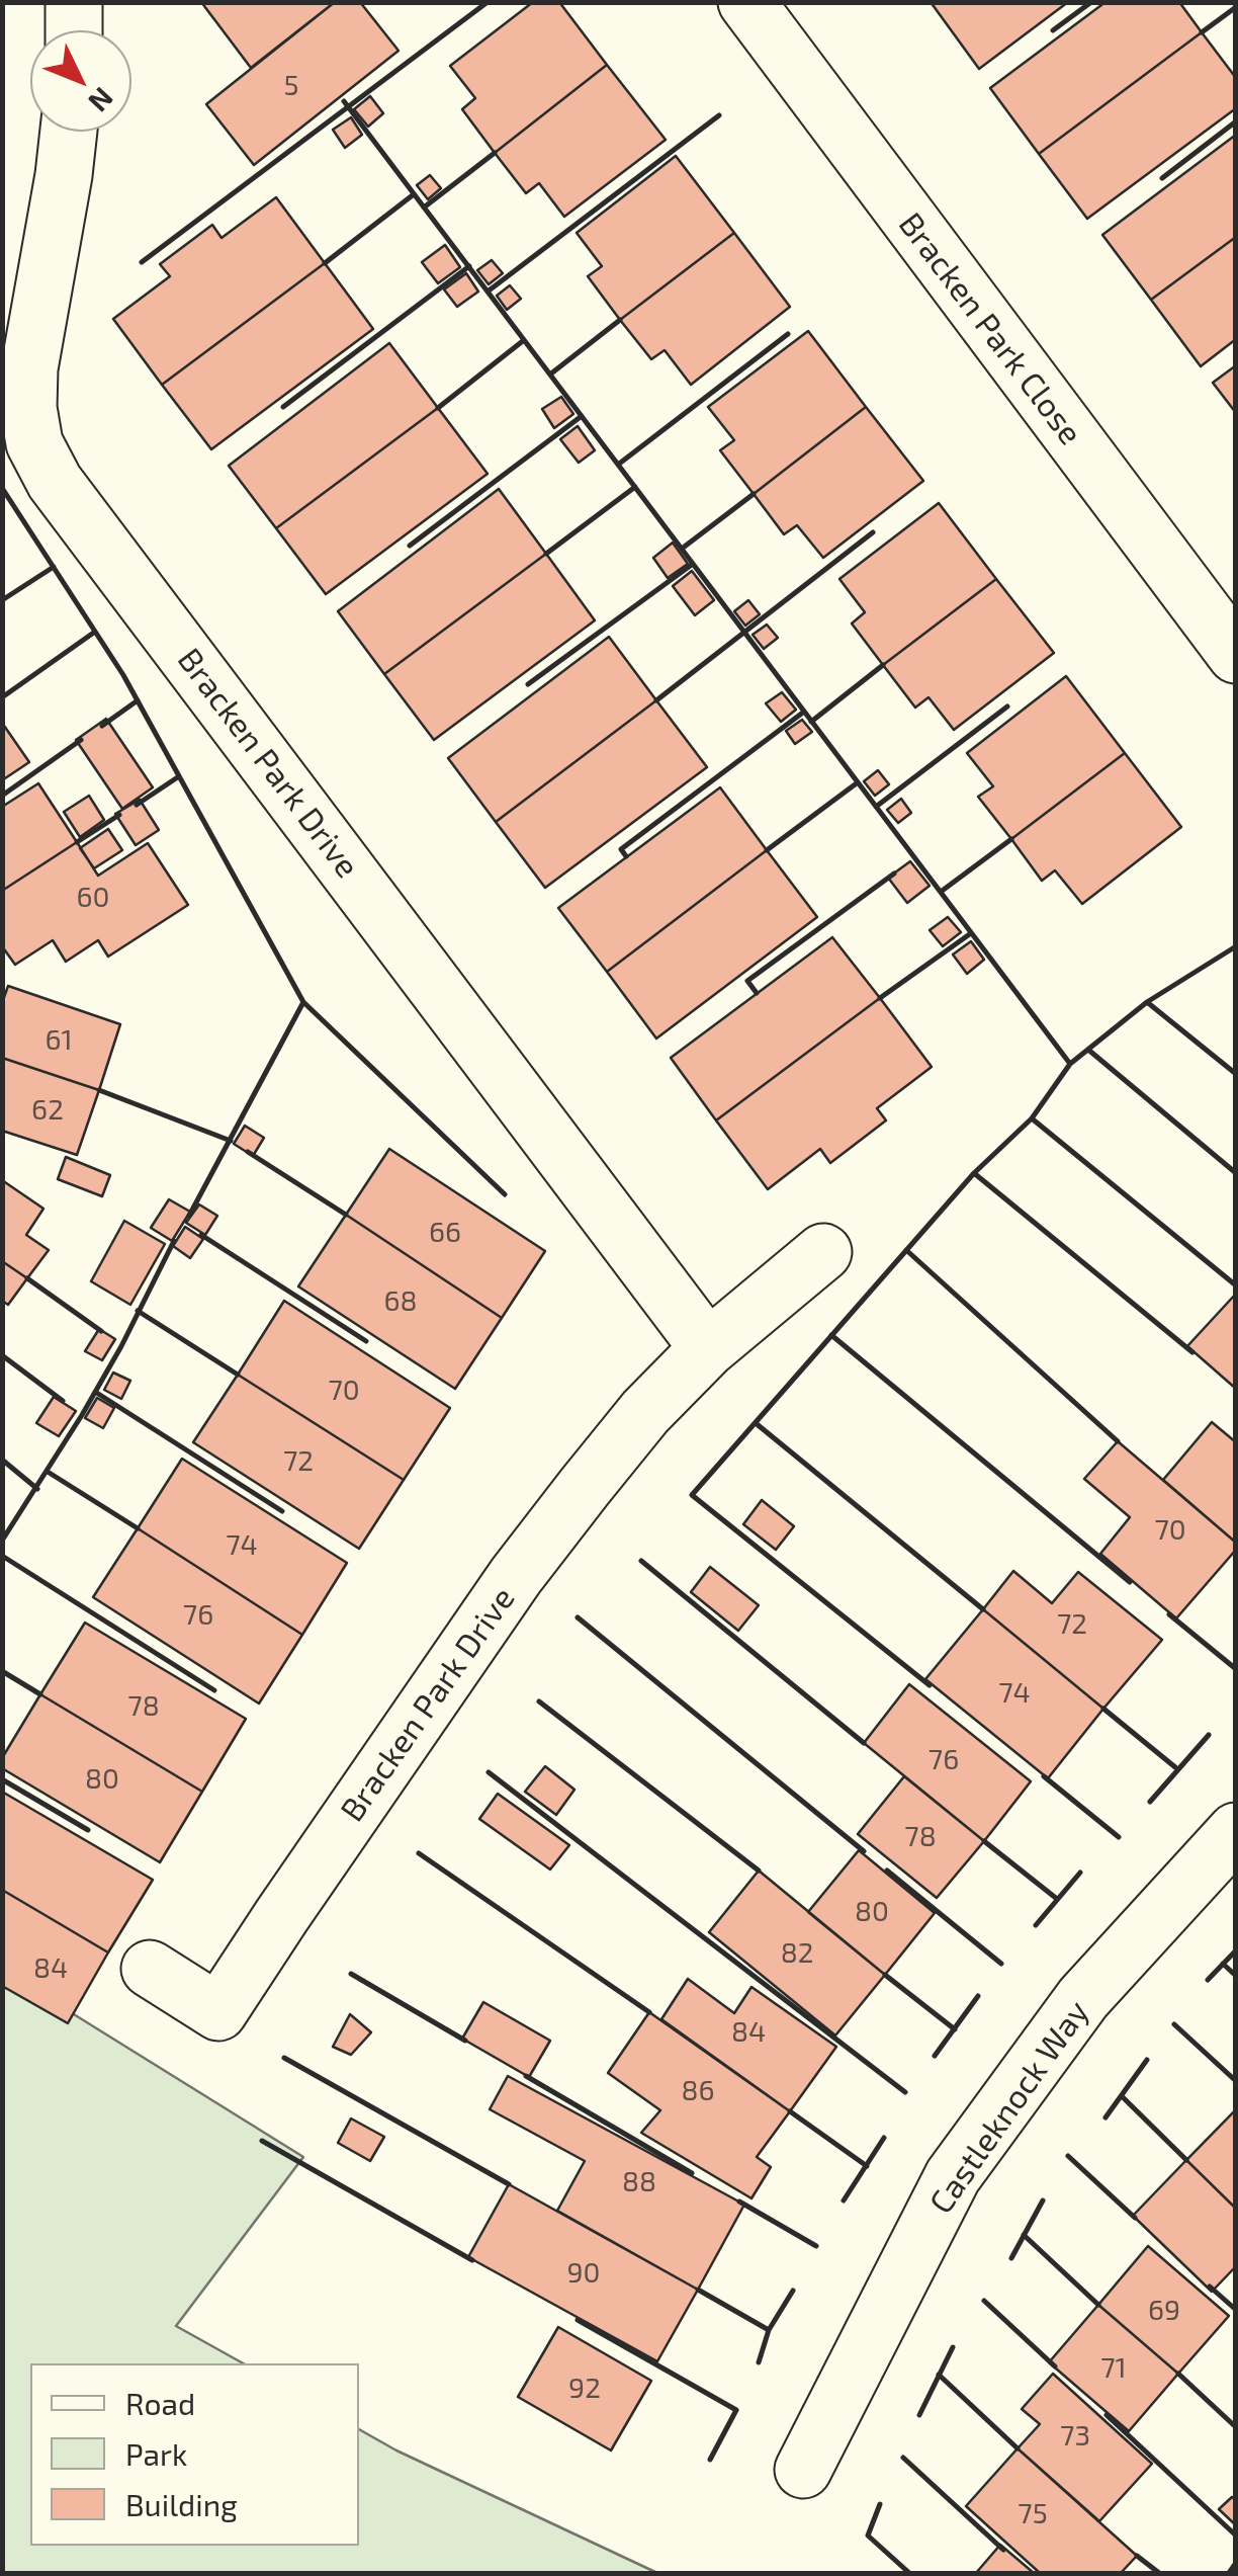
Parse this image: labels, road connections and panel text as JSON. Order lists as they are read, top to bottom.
{
  "streets": {
    "street": ["Bracken Park Close", "Bracken Park Drive", "Castleknock Way"]
  },
  "house_numbers": [
    "5",
    "60",
    "61",
    "62",
    "66",
    "68",
    "70",
    "72",
    "70",
    "74",
    "76",
    "72",
    "74",
    "78",
    "76",
    "80",
    "78",
    "80",
    "82",
    "84",
    "84",
    "86",
    "88",
    "90",
    "69",
    "71",
    "92",
    "73",
    "75"
  ],
  "legend": ["Road", "Park", "Building"],
  "north": "bottom right"
}
